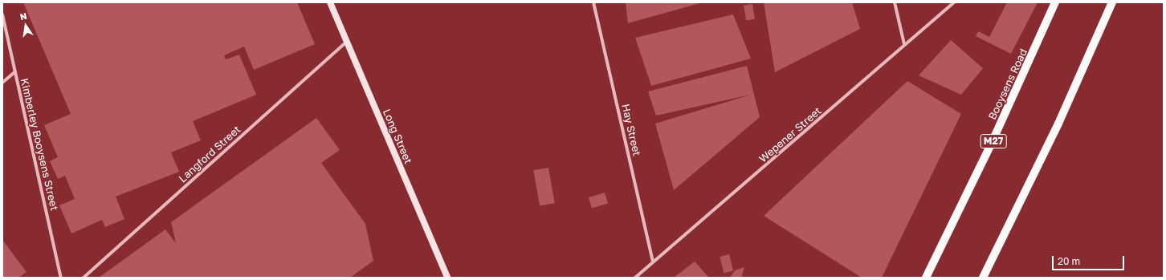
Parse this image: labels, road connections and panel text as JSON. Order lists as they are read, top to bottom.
{
  "streets": {
    "main road": ["Booysens Road", "Long Street", "M27"],
    "street": [
      "Hay Street",
      "Wepener Street",
      "Kimberley Booysens Street",
      "Langford Street"
    ]
  },
  "crossings": [
    ["Hay Street", "Wepener Street"],
    ["Long Street", "Langford Street"]
  ],
  "scale_bar": "20 m",
  "north": "top"
}
